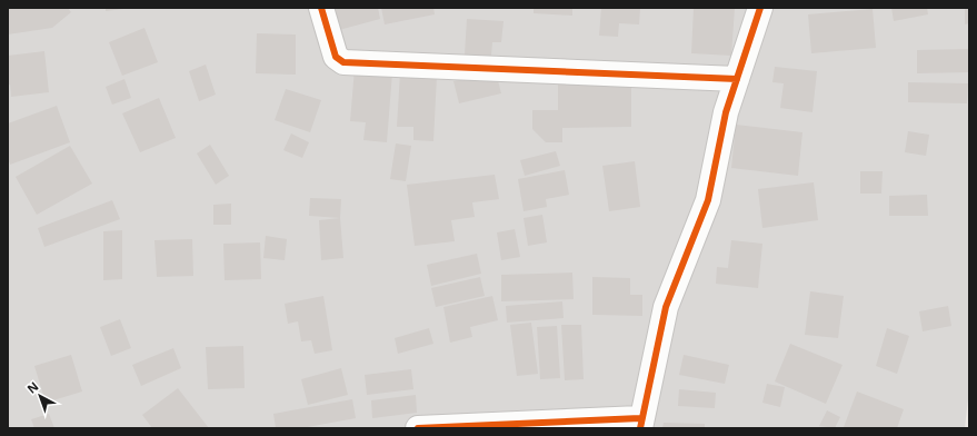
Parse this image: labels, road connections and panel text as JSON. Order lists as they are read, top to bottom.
{
  "north": "top left"
}
